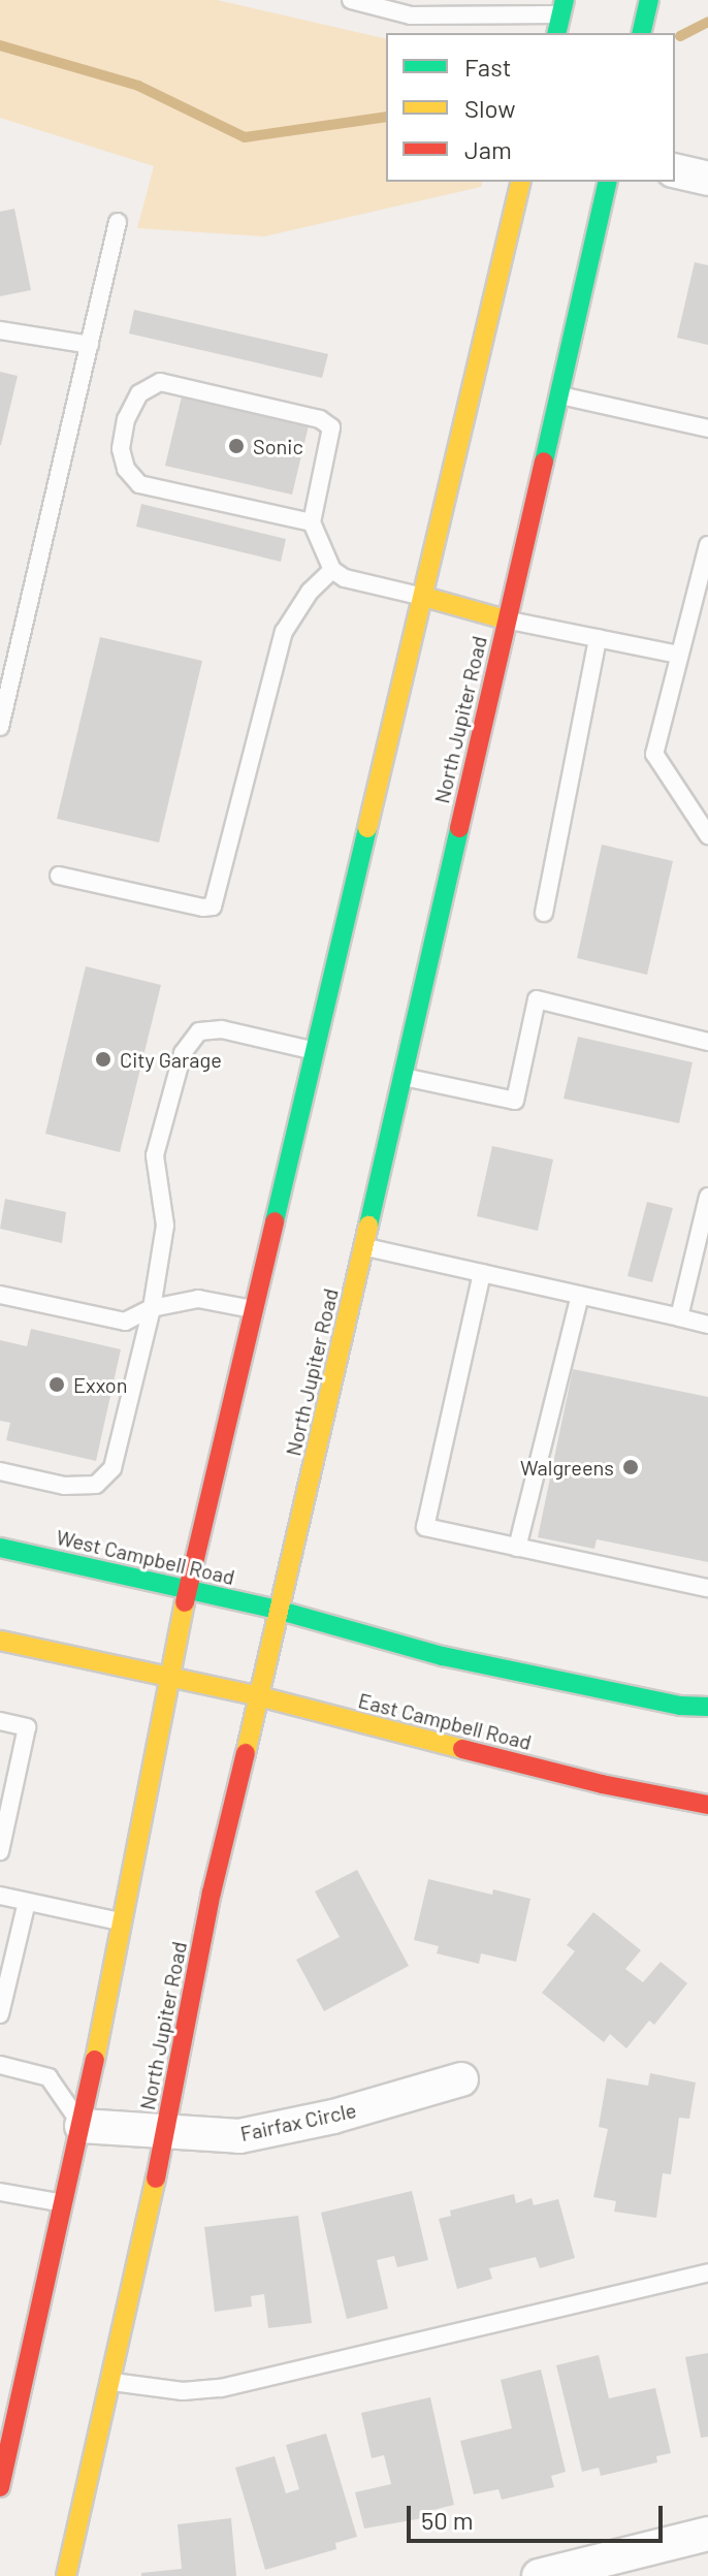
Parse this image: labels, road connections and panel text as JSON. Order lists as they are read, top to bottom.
{
  "streets": {
    "main road": ["North Jupiter Road", "West Campbell Road", "East Campbell Road"],
    "street": ["Fairfax Circle"]
  },
  "crossings": [
    ["North Jupiter Road", "West Campbell Road"],
    ["North Jupiter Road", "East Campbell Road"],
    ["North Jupiter Road", "Fairfax Circle"]
  ],
  "places": [
    "Sonic",
    "City Garage",
    "Exxon",
    "Walgreens"
  ],
  "legend": ["Fast", "Slow", "Jam"],
  "scale_bar": "50 m"
}
